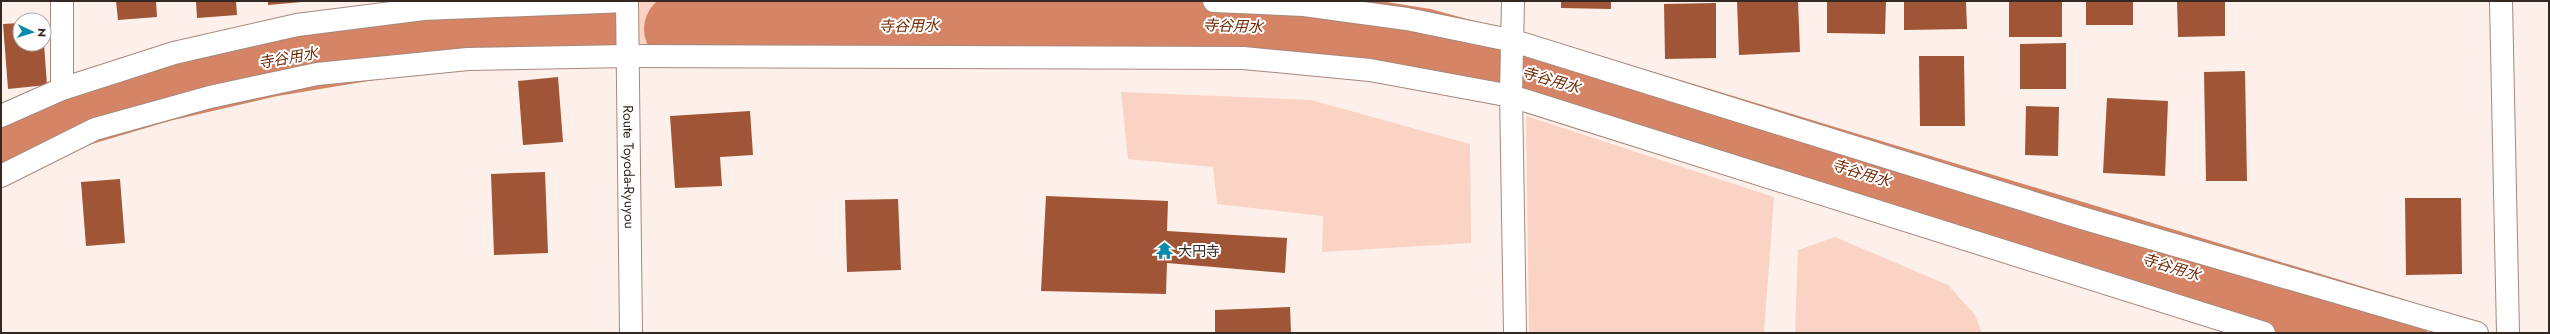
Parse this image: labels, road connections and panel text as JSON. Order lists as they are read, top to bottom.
{
  "streets": {
    "street": ["Route Toyoda-Ryuyou"]
  },
  "water": ["寺谷用水"],
  "places": {
    "temple": ["大円寺"]
  },
  "north": "right"
}
